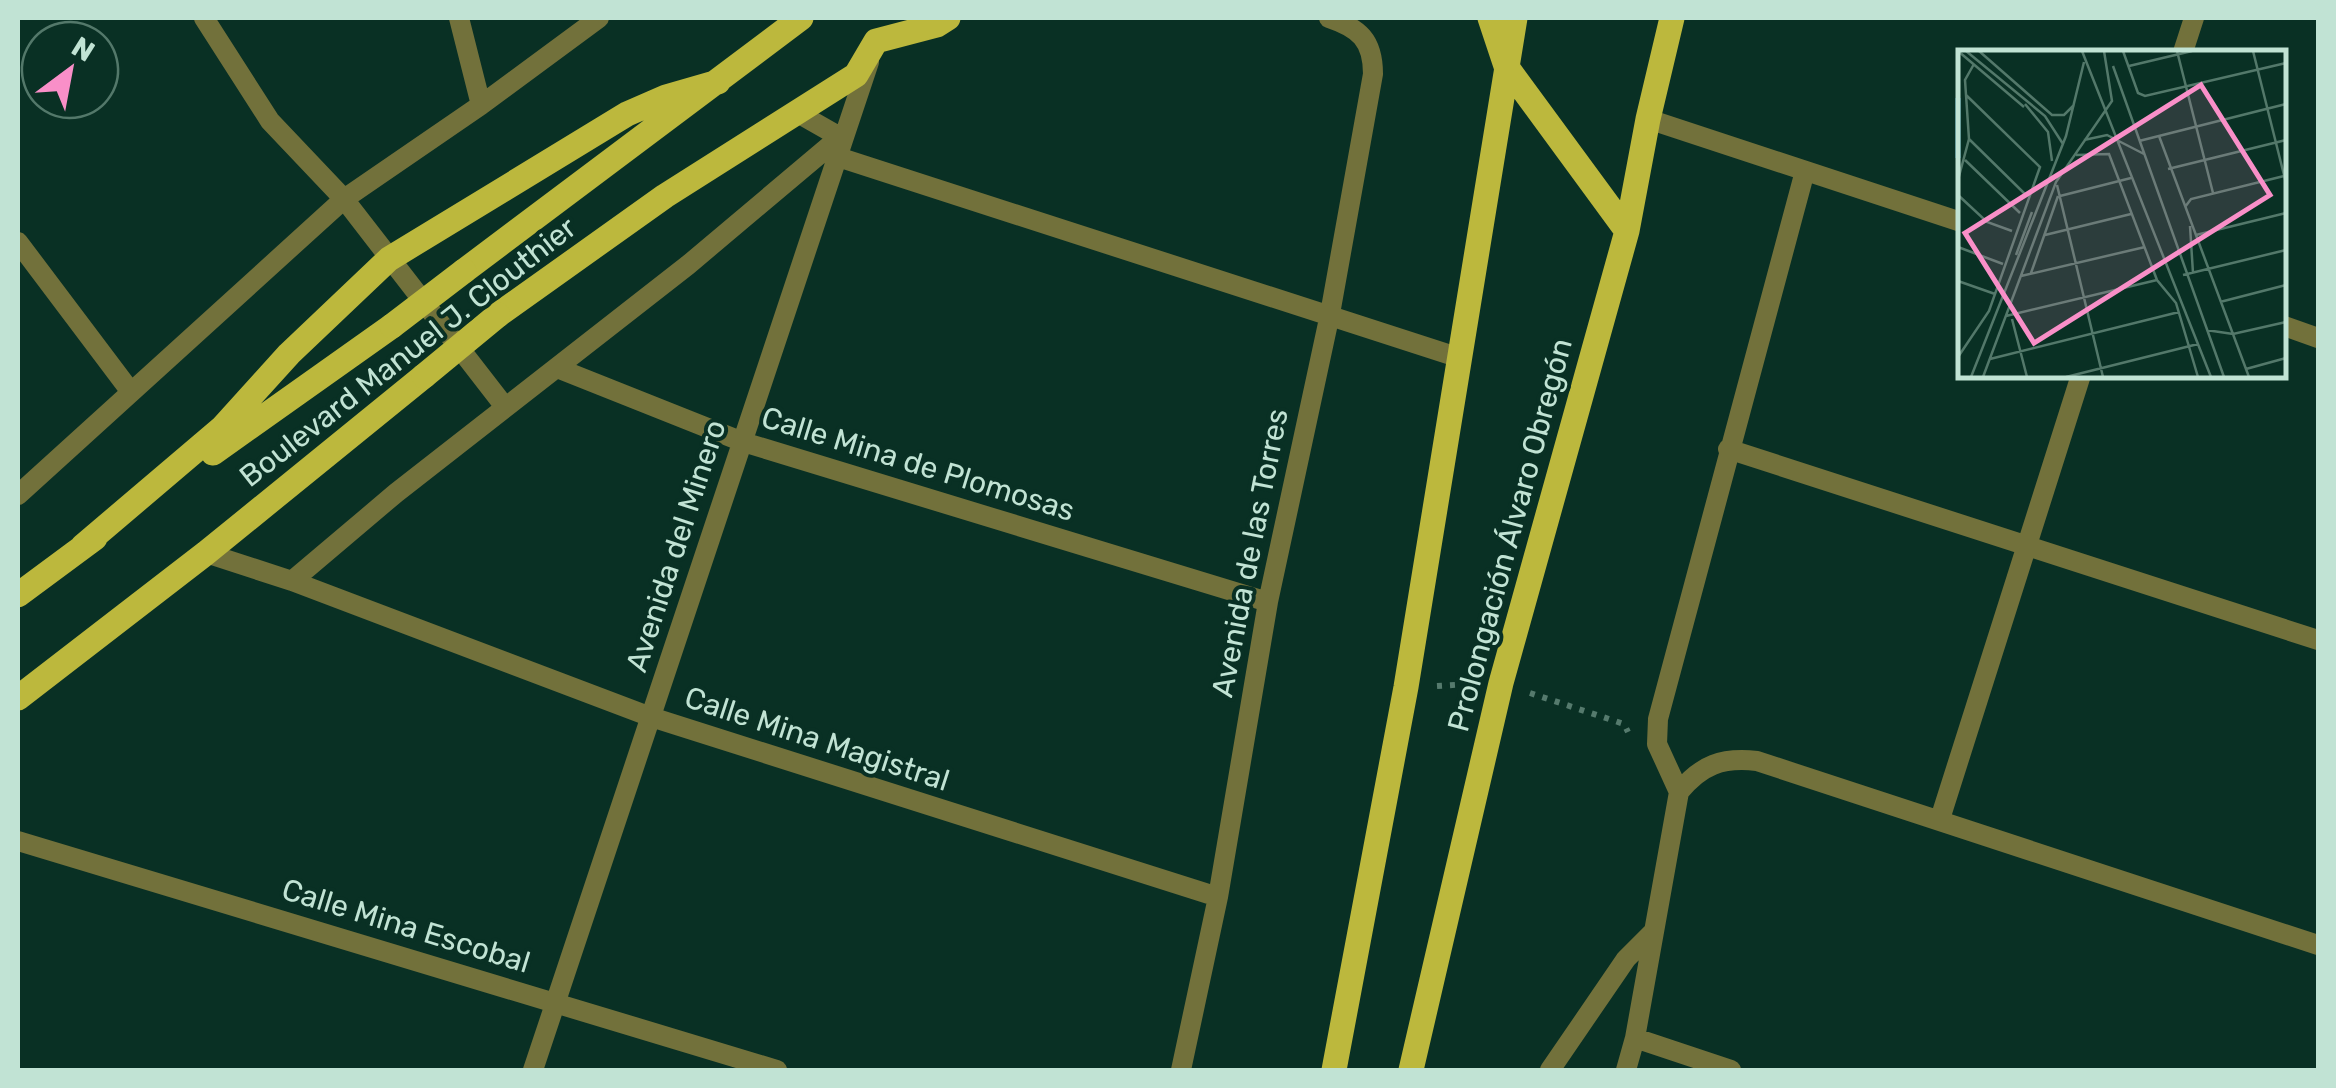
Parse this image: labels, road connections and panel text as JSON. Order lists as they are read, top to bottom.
{
  "streets": {
    "main road": ["Boulevard Manuel J. Clouthier", "Prolongación Álvaro Obregón"],
    "street": [
      "Calle Mina de Plomosas",
      "Avenida del Minero",
      "Avenida de las Torres",
      "Calle Mina Magistral",
      "Calle Mina Escobal"
    ]
  },
  "crossings": [
    ["Boulevard Manuel J. Clouthier", "Avenida del Minero"],
    ["Boulevard Manuel J. Clouthier", "Calle Mina Magistral"],
    ["Calle Mina de Plomosas", "Avenida del Minero"],
    ["Calle Mina de Plomosas", "Avenida de las Torres"],
    ["Avenida del Minero", "Calle Mina Magistral"],
    ["Avenida del Minero", "Calle Mina Escobal"],
    ["Avenida de las Torres", "Calle Mina Magistral"]
  ],
  "north": "top right"
}
